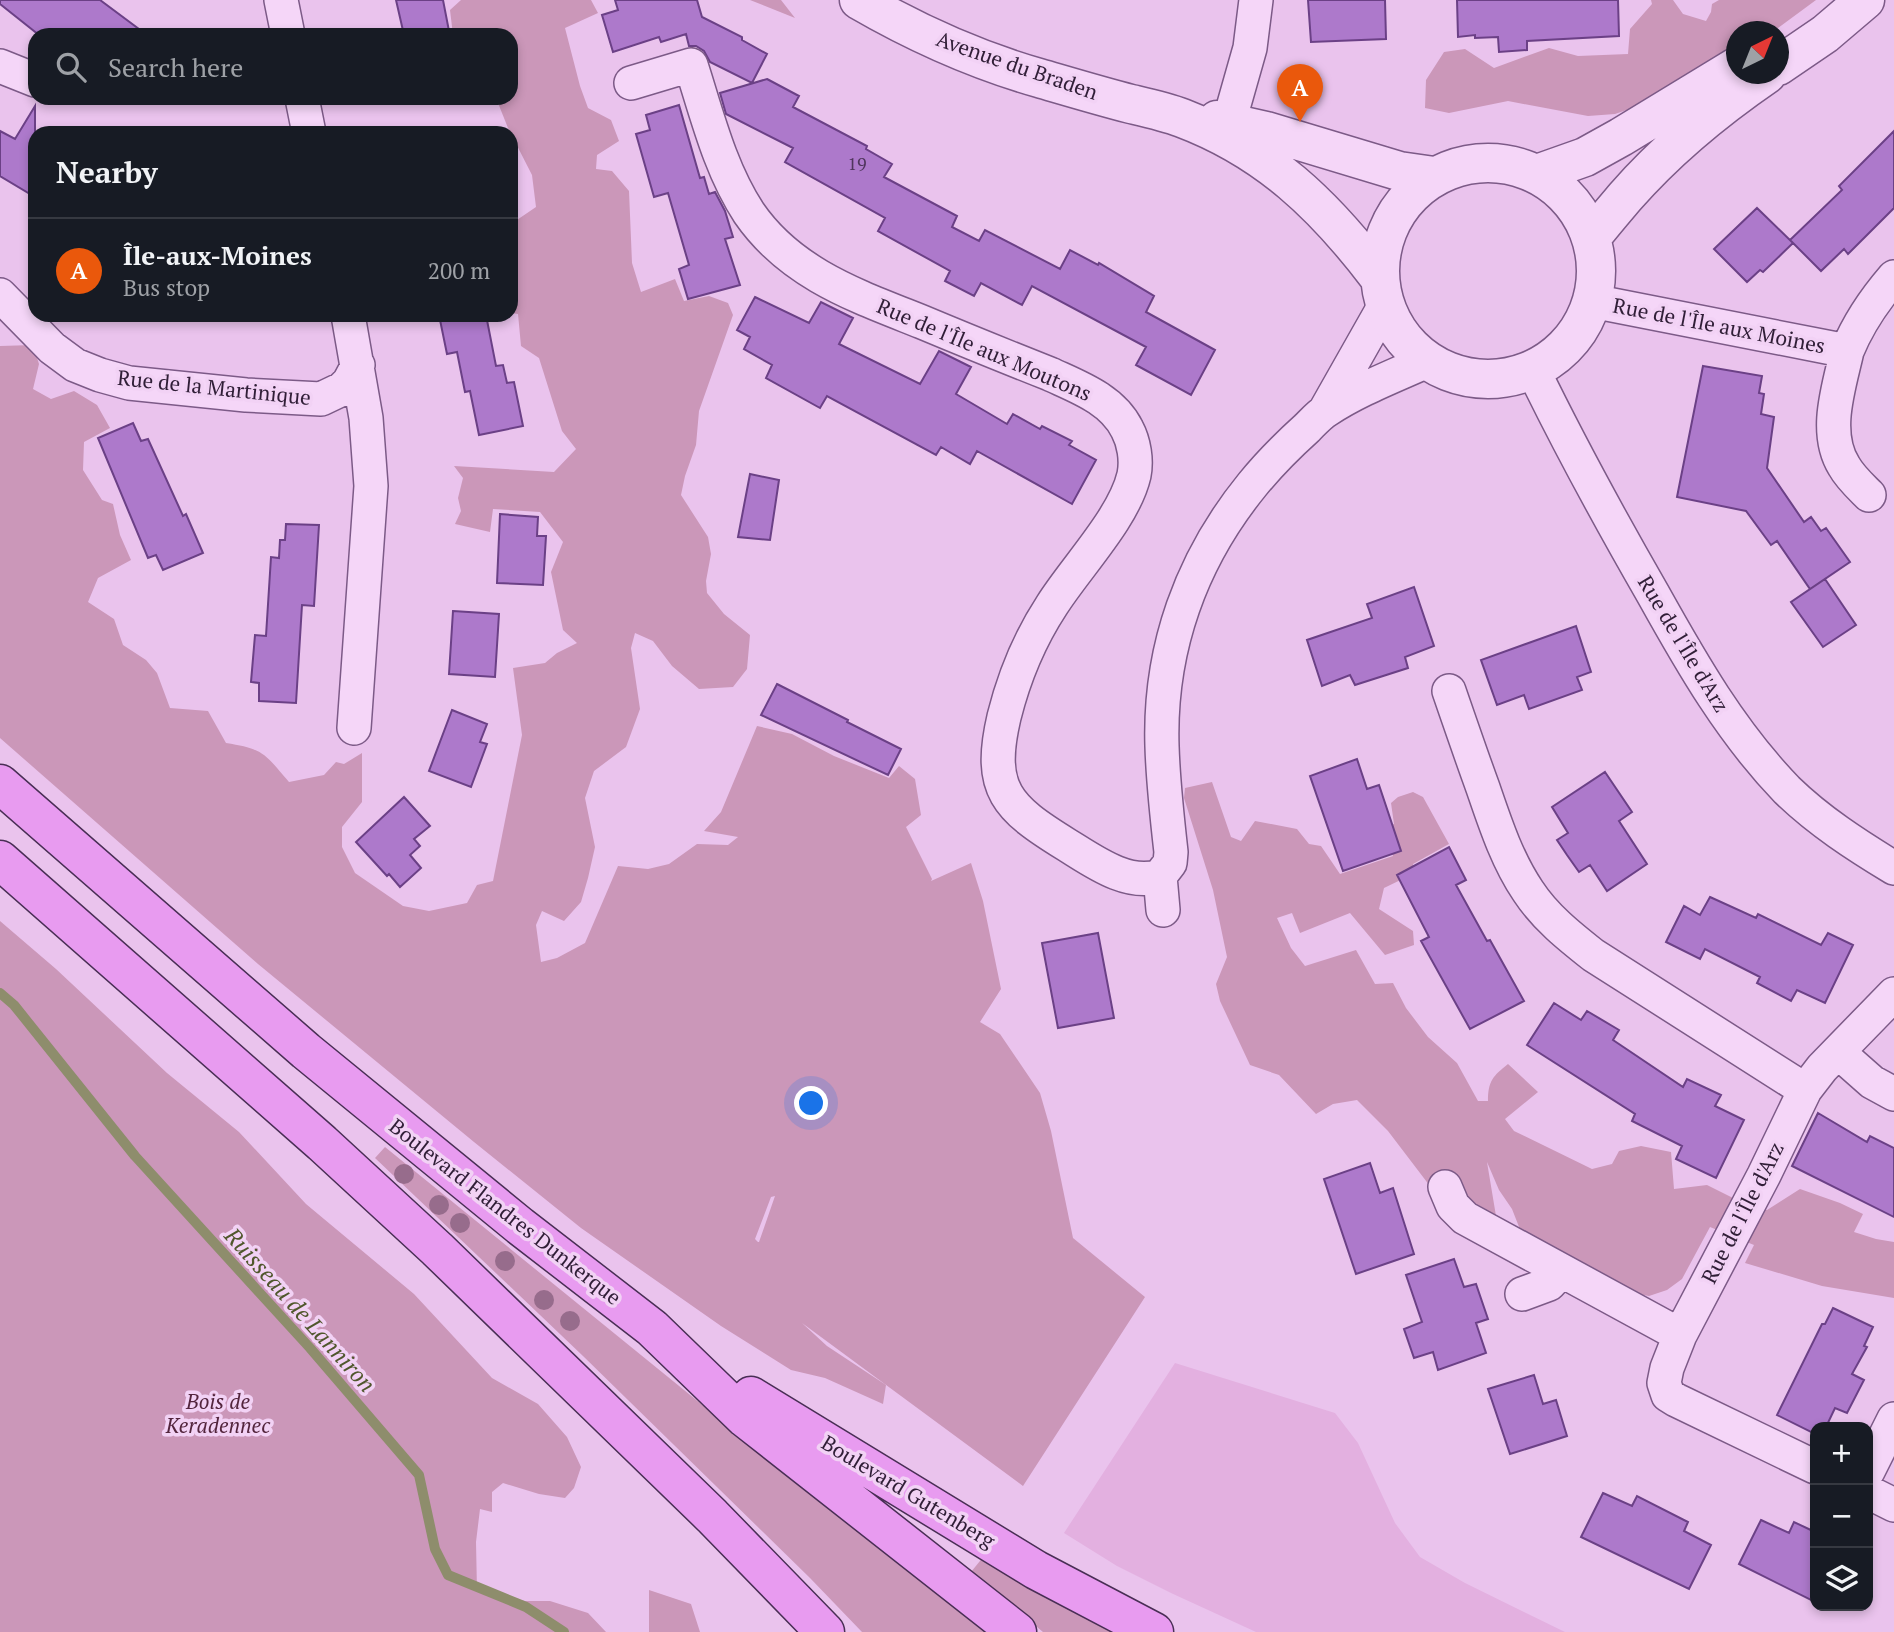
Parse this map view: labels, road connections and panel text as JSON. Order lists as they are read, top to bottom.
{
  "streets": {
    "main road": ["Boulevard Flandres Dunkerque", "Boulevard Gutenberg"],
    "street": [
      "Avenue du Braden",
      "Rue de l'Île aux Moines",
      "Rue de l'Île aux Moutons",
      "Rue de la Martinique",
      "Rue de l'Île d'Arz"
    ]
  },
  "crossings": [
    ["Avenue du Braden", "Rue de l'Île aux Moines"],
    ["Avenue du Braden", "Rue de l'Île d'Arz"],
    ["Rue de l'Île aux Moines", "Rue de l'Île d'Arz"],
    ["Boulevard Flandres Dunkerque", "Boulevard Gutenberg"]
  ],
  "water": ["Ruisseau de Lanniron"],
  "parks": ["Bois de Keradennec"],
  "house_numbers": ["19"],
  "north": "top right",
  "page": {
    "search": "Search here",
    "pins": "A",
    "heading": "Nearby",
    "list": [
      {
        "mark": "A",
        "name": "Île-aux-Moines",
        "note": "Bus stop",
        "value": "200 m"
      }
    ],
    "map_buttons": ["+", "−"]
  }
}
